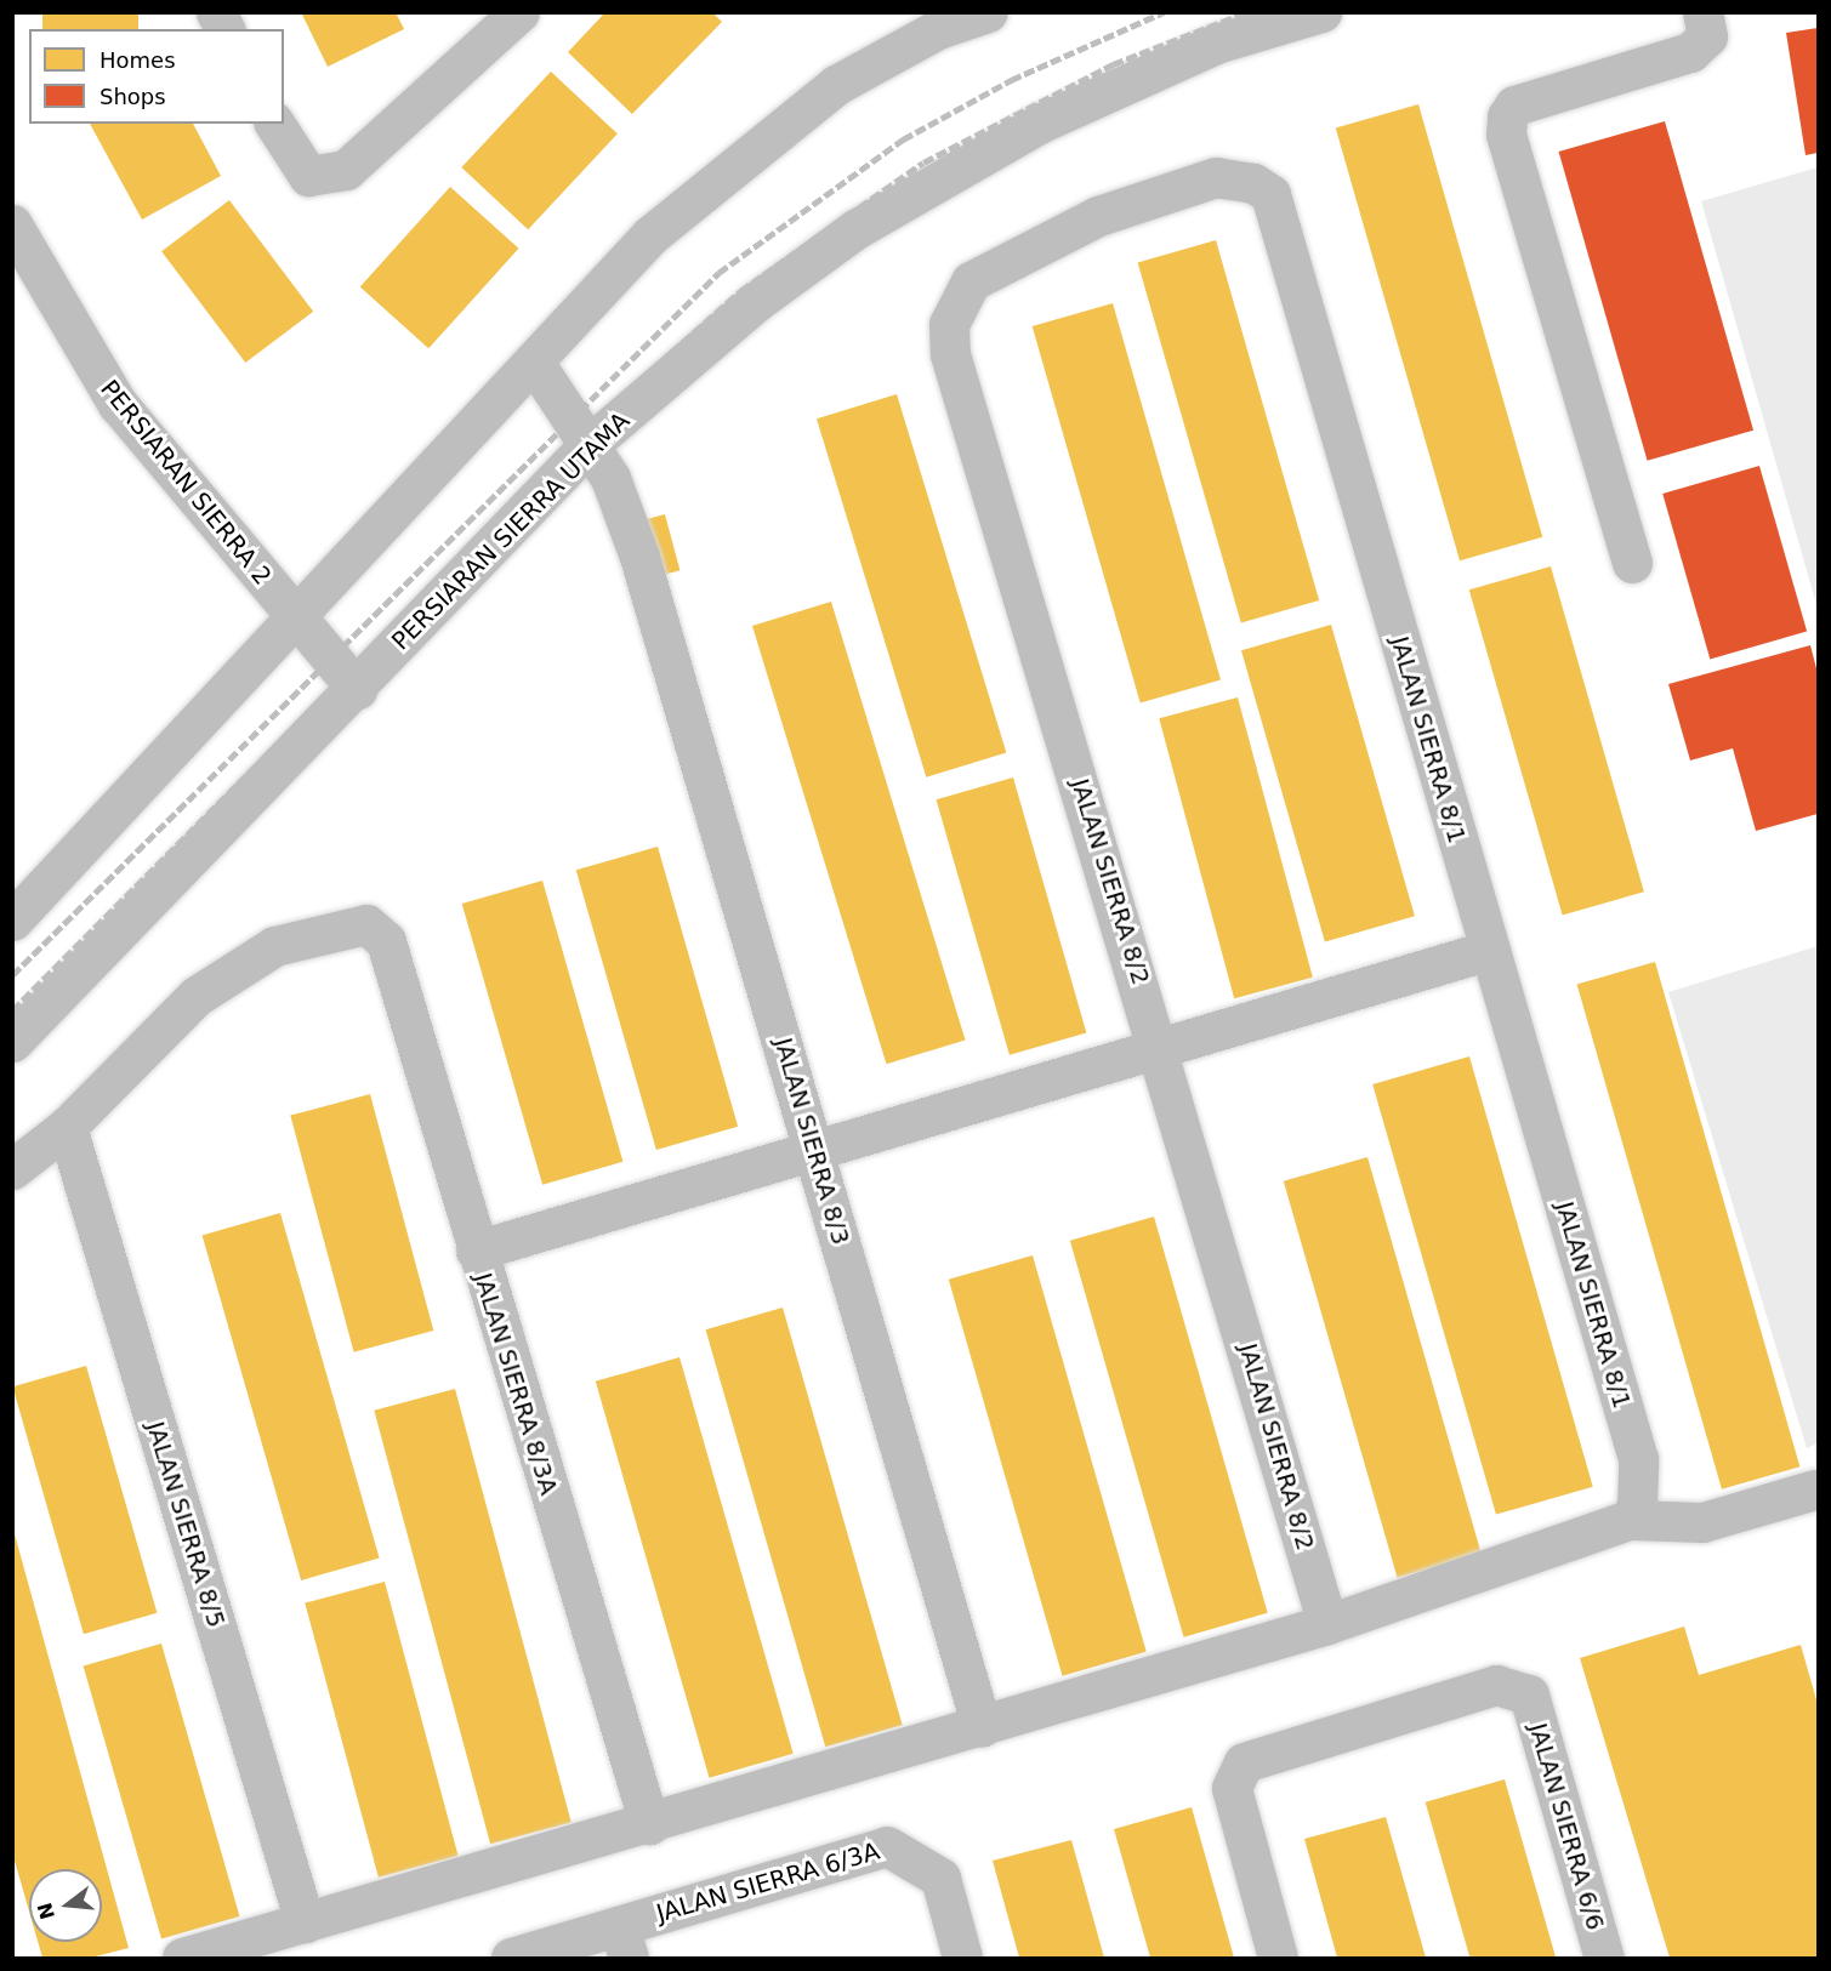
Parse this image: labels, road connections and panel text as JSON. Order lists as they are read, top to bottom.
{
  "streets": {
    "street": [
      "PERSIARAN SIERRA 2",
      "PERSIARAN SIERRA UTAMA",
      "JALAN SIERRA 8/1",
      "JALAN SIERRA 8/2",
      "JALAN SIERRA 8/3",
      "JALAN SIERRA 8/3A",
      "JALAN SIERRA 8/5",
      "JALAN SIERRA 6/6",
      "JALAN SIERRA 6/3A"
    ]
  },
  "crossings": [
    ["PERSIARAN SIERRA 2", "PERSIARAN SIERRA UTAMA"],
    ["PERSIARAN SIERRA UTAMA", "JALAN SIERRA 8/3"],
    ["JALAN SIERRA 8/1", "JALAN SIERRA 8/2"],
    ["JALAN SIERRA 8/3A", "JALAN SIERRA 8/5"]
  ],
  "legend": ["Homes", "Shops"],
  "north": "left"
}
